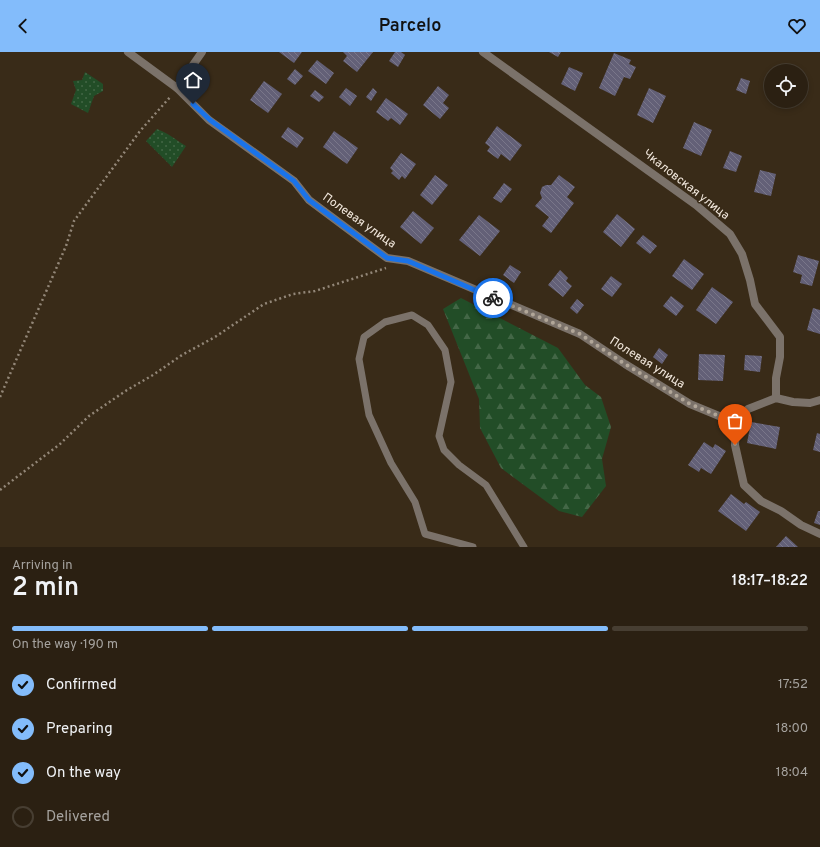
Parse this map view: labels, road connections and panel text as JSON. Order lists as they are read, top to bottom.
{
  "streets": {
    "street": ["Чкаловская улица", "Полевая улица"]
  },
  "page": {
    "header": "Parcelo",
    "heading": ["2 min", "Arriving in", "18:17–18:22"],
    "bar": "On the way · 190 m",
    "list": [
      ["Confirmed", "17:52"],
      ["Preparing", "18:00"],
      ["On the way", "18:04"],
      "Delivered"
    ]
  }
}
